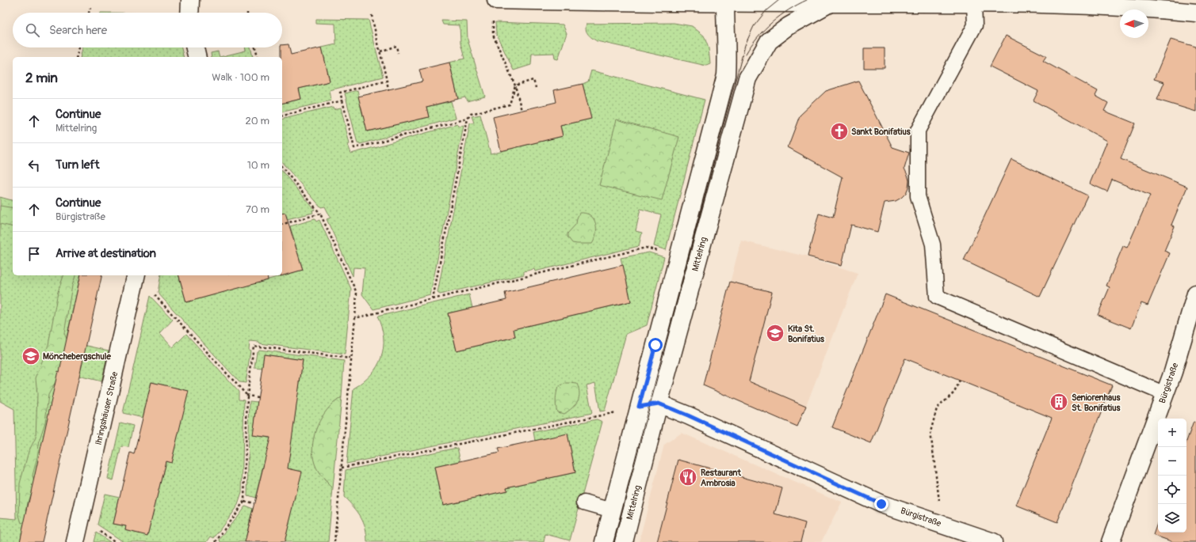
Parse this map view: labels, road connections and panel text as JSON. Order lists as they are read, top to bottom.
{
  "streets": {
    "street": ["Mittelring", "Bürgistraße", "Ihringshäuser Straße"]
  },
  "crossings": [
    ["Mittelring", "Bürgistraße"]
  ],
  "places": {
    "church": ["Sankt Bonifatius"],
    "school or university": ["Kita St. Bonifatius", "Mönchebergschule"],
    "building": ["Seniorenhaus St. Bonifatius"],
    "restaurant": ["Restaurant Ambrosia"]
  },
  "north": "left",
  "page": {
    "search": "Search here",
    "heading": ["2 min", "Walk · 100 m"],
    "list": [
      ["Continue", "Mittelring", "20 m"],
      ["Turn left", "10 m"],
      ["Continue", "Bürgistraße", "70 m"],
      "Arrive at destination"
    ],
    "map_buttons": ["+", "−"]
  }
}
